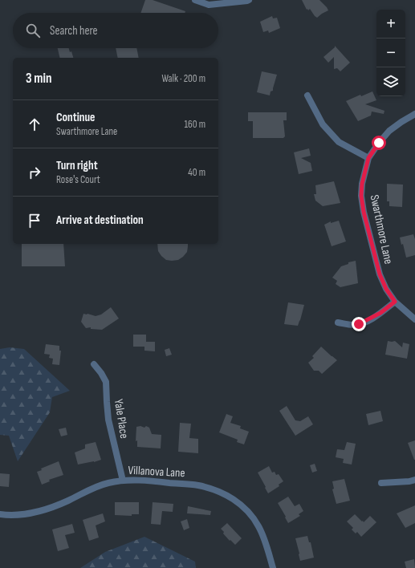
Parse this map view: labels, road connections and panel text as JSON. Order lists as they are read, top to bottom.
{
  "streets": {
    "street": ["Swarthmore Lane", "Yale Place", "Villanova Lane"]
  },
  "crossings": [
    ["Yale Place", "Villanova Lane"]
  ],
  "page": {
    "map_buttons": ["+", "−"],
    "search": "Search here",
    "heading": ["3 min", "Walk · 200 m"],
    "list": [
      ["Continue", "Swarthmore Lane", "160 m"],
      ["Turn right", "Rose's Court", "40 m"],
      "Arrive at destination"
    ]
  }
}
